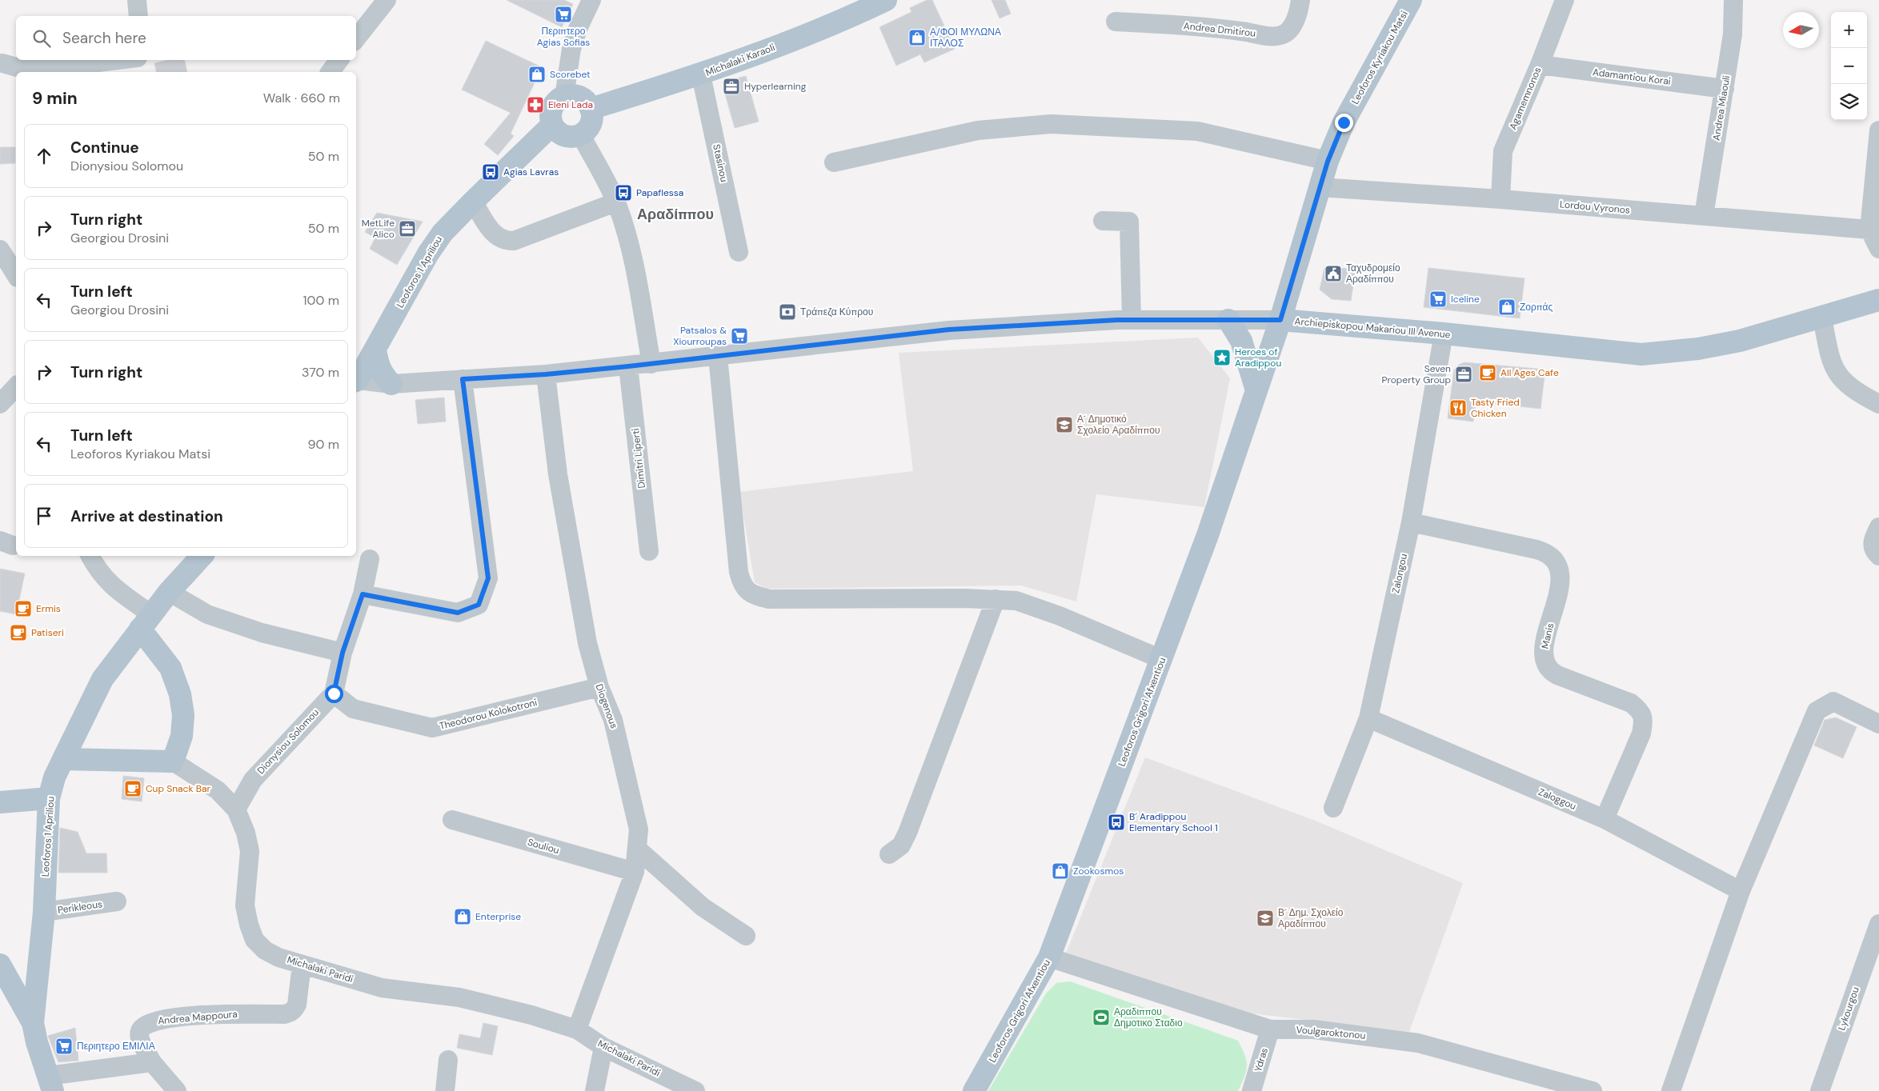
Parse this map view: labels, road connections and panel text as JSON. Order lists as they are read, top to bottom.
{
  "streets": {
    "main road": [
      "Leoforos Kyriakou Matsi",
      "Michalaki Karaoli",
      "Leoforos 1 Apriliou",
      "Archiepiskopou Makariou III Avenue",
      "Leoforos Grigori Afxentiou"
    ],
    "street": [
      "Andrea Dmitirou",
      "Adamantiou Korai",
      "Agamemnonos",
      "Andrea Miaouli",
      "Stasinou",
      "Lordou Vyronos",
      "Dimitri Liperti",
      "Zalongou",
      "Manis",
      "Diogenous",
      "Theodorou Kolokotroni",
      "Dionysiou Solomou",
      "Zaloggou",
      "Souliou",
      "Perikleous",
      "Michalaki Paridi",
      "Lykourgou",
      "Andrea Mappoura",
      "Voulgaroktonou",
      "Ydras"
    ]
  },
  "crossings": [
    ["Leoforos Kyriakou Matsi", "Lordou Vyronos"],
    ["Leoforos Kyriakou Matsi", "Archiepiskopou Makariou III Avenue"],
    ["Leoforos Kyriakou Matsi", "Leoforos Grigori Afxentiou"],
    ["Michalaki Karaoli", "Stasinou"],
    ["Michalaki Karaoli", "Leoforos 1 Apriliou"],
    ["Adamantiou Korai", "Agamemnonos"],
    ["Adamantiou Korai", "Andrea Miaouli"],
    ["Agamemnonos", "Lordou Vyronos"],
    ["Andrea Miaouli", "Lordou Vyronos"],
    ["Leoforos 1 Apriliou", "Archiepiskopou Makariou III Avenue"],
    ["Leoforos 1 Apriliou", "Perikleous"],
    ["Archiepiskopou Makariou III Avenue", "Dimitri Liperti"],
    ["Archiepiskopou Makariou III Avenue", "Zalongou"],
    ["Archiepiskopou Makariou III Avenue", "Diogenous"],
    ["Archiepiskopou Makariou III Avenue", "Leoforos Grigori Afxentiou"],
    ["Zalongou", "Manis"],
    ["Zalongou", "Zaloggou"],
    ["Manis", "Zaloggou"],
    ["Diogenous", "Theodorou Kolokotroni"],
    ["Diogenous", "Souliou"],
    ["Diogenous", "Michalaki Paridi"],
    ["Leoforos Grigori Afxentiou", "Voulgaroktonou"],
    ["Theodorou Kolokotroni", "Dionysiou Solomou"],
    ["Dionysiou Solomou", "Michalaki Paridi"],
    ["Michalaki Paridi", "Andrea Mappoura"],
    ["Voulgaroktonou", "Ydras"]
  ],
  "districts": ["Αραδίππου"],
  "places": {
    "supermarket": [
      "Περιπτερο Agias Sofias",
      "Iceline",
      "Patsalos & Xiourroupas",
      "Περιητερο ΕΜΙΛΙΑ"
    ],
    "shop": [
      "Α/ΦΟΙ ΜΥΛΩΝΑ ΙΤΑΛΟΣ",
      "Scorebet",
      "Ζορπάς",
      "Zookosmos",
      "Enterprise"
    ],
    "office": ["Hyperlearning", "MetLife Alico", "Seven Property Group"],
    "pharmacy": ["Eleni Lada"],
    "bus stop": ["Agias Lavras", "Papaflessa", "B´ Aradippou Elementary School 1"],
    "public building": ["Ταχυδρομείο Αραδίππου"],
    "bank": ["Τράπεζα Κύπρου"],
    "place": ["Heroes of Aradippou"],
    "cafe": [
      "All Ages Cafe",
      "Ermis",
      "Patiseri",
      "Cup Snack Bar"
    ],
    "restaurant": ["Tasty Fried Chicken"],
    "school or university": ["Α´ Δημοτικό Σχολείο Αραδίππου", "Β´ Δημ. Σχολείο Αραδίππου"],
    "sports": ["Αραδιππου Δημοτικο Σταδιο"]
  },
  "north": "left",
  "page": {
    "map_buttons": ["+", "−"],
    "search": "Search here",
    "heading": ["9 min", "Walk · 660 m"],
    "list": [
      ["Continue", "Dionysiou Solomou", "50 m"],
      ["Turn right", "Georgiou Drosini", "50 m"],
      ["Turn left", "Georgiou Drosini", "100 m"],
      ["Turn right", "370 m"],
      ["Turn left", "Leoforos Kyriakou Matsi", "90 m"],
      "Arrive at destination"
    ]
  }
}
